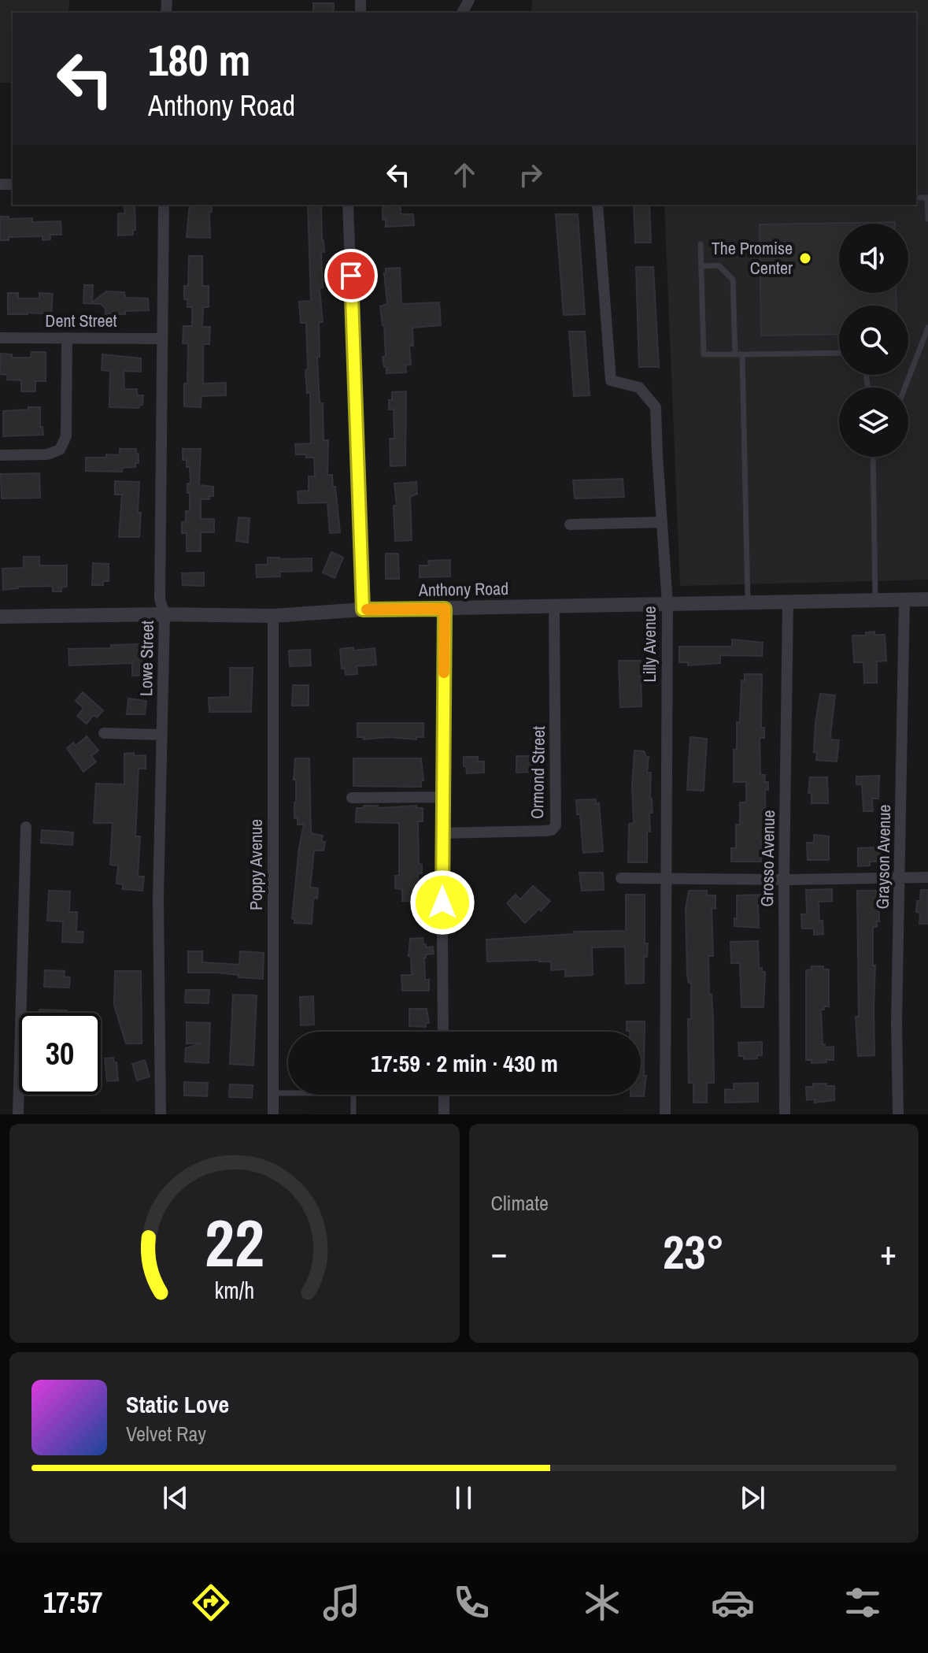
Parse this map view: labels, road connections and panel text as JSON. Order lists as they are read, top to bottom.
{
  "streets": {
    "street": [
      "Dent Street",
      "Anthony Road",
      "Lilly Avenue",
      "Lowe Street",
      "Ormond Street",
      "Grayson Avenue",
      "Grosso Avenue",
      "Poppy Avenue"
    ]
  },
  "crossings": [
    ["Dent Street", "Lowe Street"],
    ["Anthony Road", "Lilly Avenue"],
    ["Anthony Road", "Lowe Street"],
    ["Anthony Road", "Ormond Street"],
    ["Anthony Road", "Grayson Avenue"],
    ["Anthony Road", "Grosso Avenue"],
    ["Anthony Road", "Poppy Avenue"]
  ],
  "places": ["The Promise Center"],
  "page": {
    "turn": ["180 m", "Anthony Road"],
    "limit": "30",
    "trip": "17:59 · 2 min · 430 m",
    "tile": "Climate",
    "heat": ["−", "23°", "+"],
    "song": ["Static Love", "Velvet Ray"],
    "tabs": "17:57",
    "gauge": ["22", "km/h"]
  }
}
